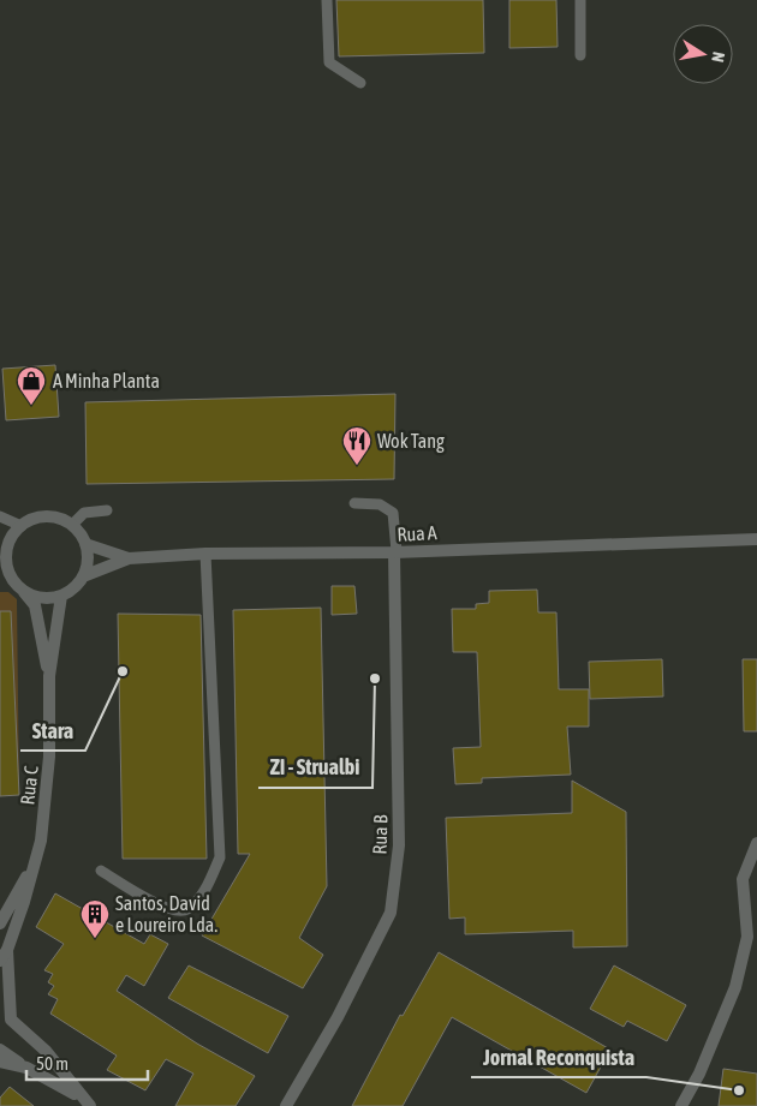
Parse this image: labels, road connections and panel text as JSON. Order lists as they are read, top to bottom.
{
  "streets": {
    "street": ["Rua A", "Rua C", "Rua B"]
  },
  "crossings": [
    ["Rua A", "Rua C"],
    ["Rua A", "Rua B"]
  ],
  "places": {
    "shop": ["A Minha Planta"],
    "restaurant": ["Wok Tang"],
    "other": ["Stara", "ZI - Strualbi", "Jornal Reconquista"],
    "building": ["Santos, David e Loureiro Lda."]
  },
  "scale_bar": "50 m",
  "north": "right"
}
